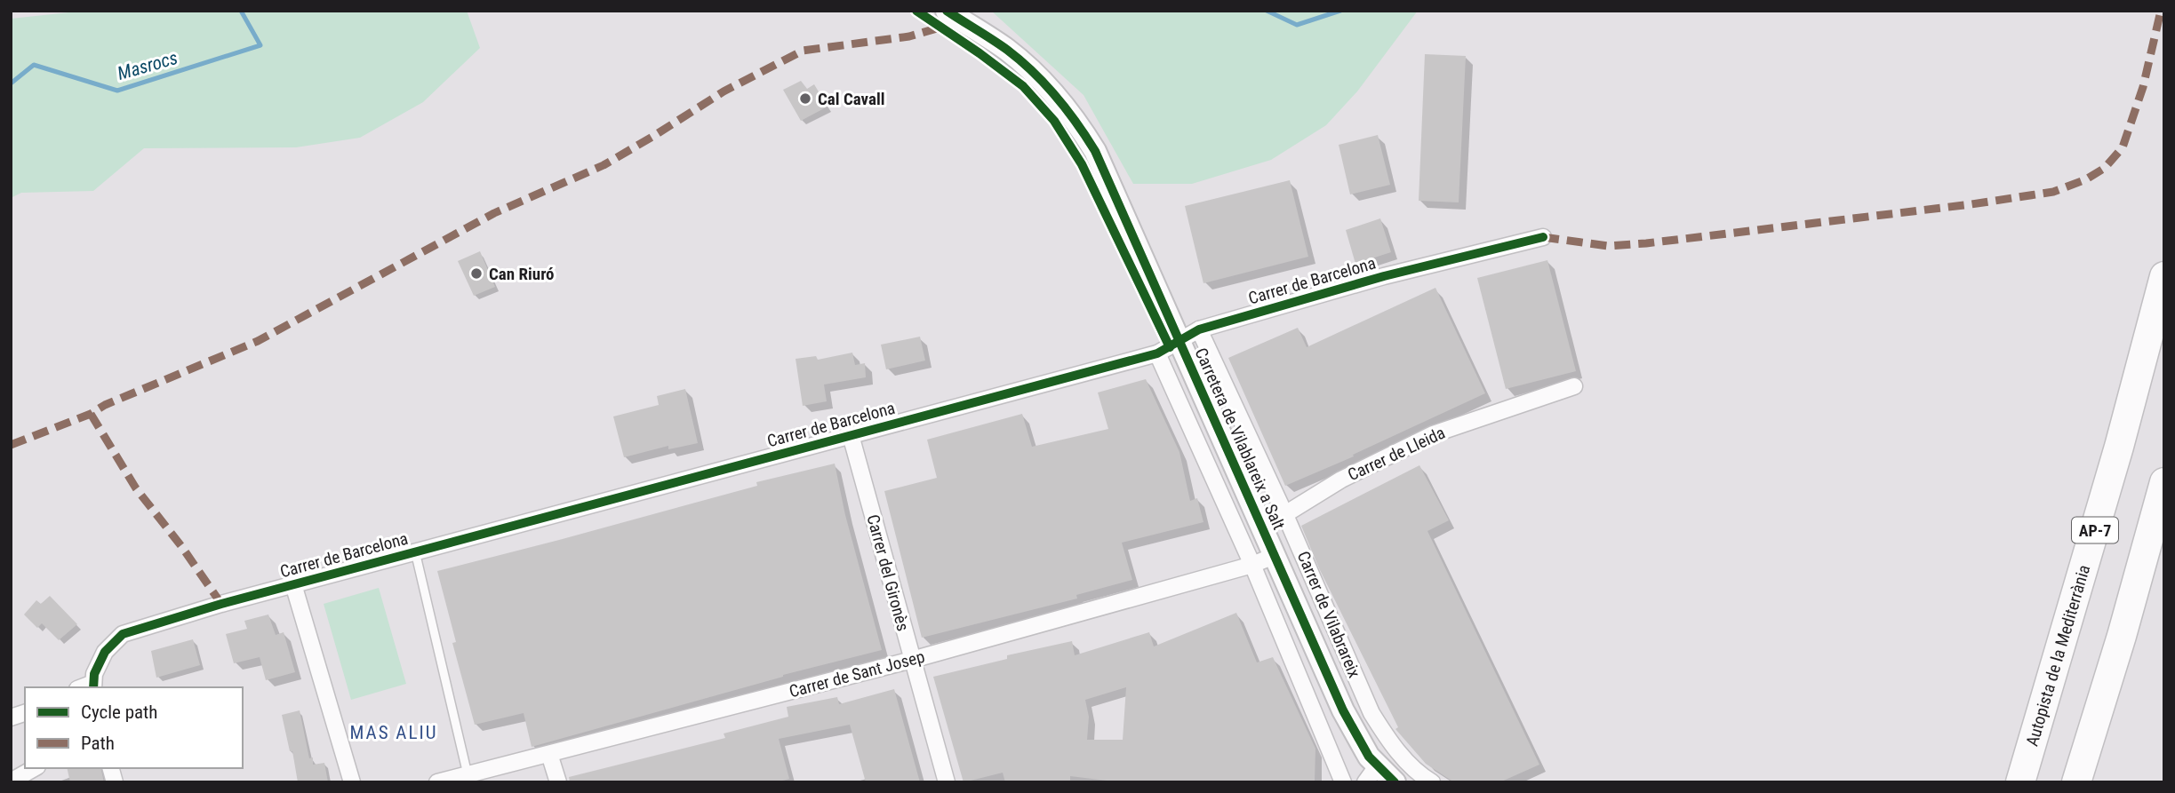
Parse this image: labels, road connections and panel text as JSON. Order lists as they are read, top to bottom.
{
  "streets": {
    "highway": ["AP-7", "Autopista de la Mediterrània"],
    "street": [
      "Carrer de Barcelona",
      "Carretera de Vilablareix a Salt",
      "Carrer de Lleida",
      "Carrer del Gironès",
      "Carrer de Vilabrareix",
      "Carrer de Sant Josep"
    ]
  },
  "crossings": [
    ["Carrer de Barcelona", "Carretera de Vilablareix a Salt"],
    ["Carrer de Barcelona", "Carrer del Gironès"],
    ["Carrer de Barcelona", "Carrer de Vilabrareix"],
    ["Carretera de Vilablareix a Salt", "Carrer de Lleida"],
    ["Carretera de Vilablareix a Salt", "Carrer de Sant Josep"],
    ["Carrer de Lleida", "Carrer de Vilabrareix"],
    ["Carrer del Gironès", "Carrer de Sant Josep"]
  ],
  "districts": ["MAS ALIU"],
  "water": ["Masrocs"],
  "places": ["Cal Cavall", "Can Riuró"],
  "legend": ["Cycle path", "Path"]
}
